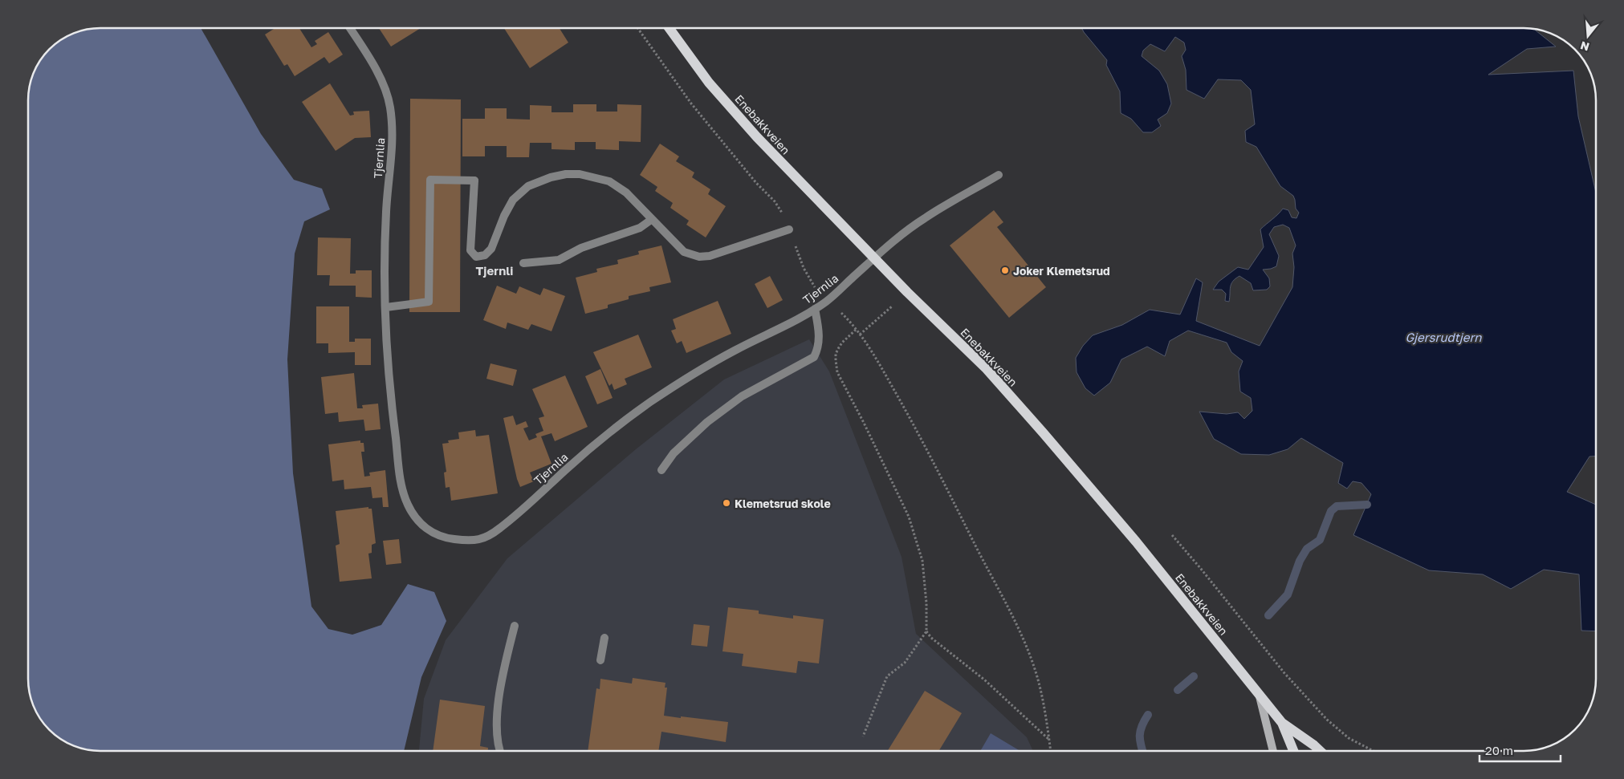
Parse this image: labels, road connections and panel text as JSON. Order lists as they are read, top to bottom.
{
  "streets": {
    "main road": ["Enebakkveien"],
    "street": ["Tjernlia"]
  },
  "crossings": [
    ["Enebakkveien", "Tjernlia"]
  ],
  "districts": ["Tjernli"],
  "water": ["Gjersrudtjern"],
  "places": ["Joker Klemetsrud", "Klemetsrud skole"],
  "scale_bar": "20 m",
  "north": "bottom"
}
